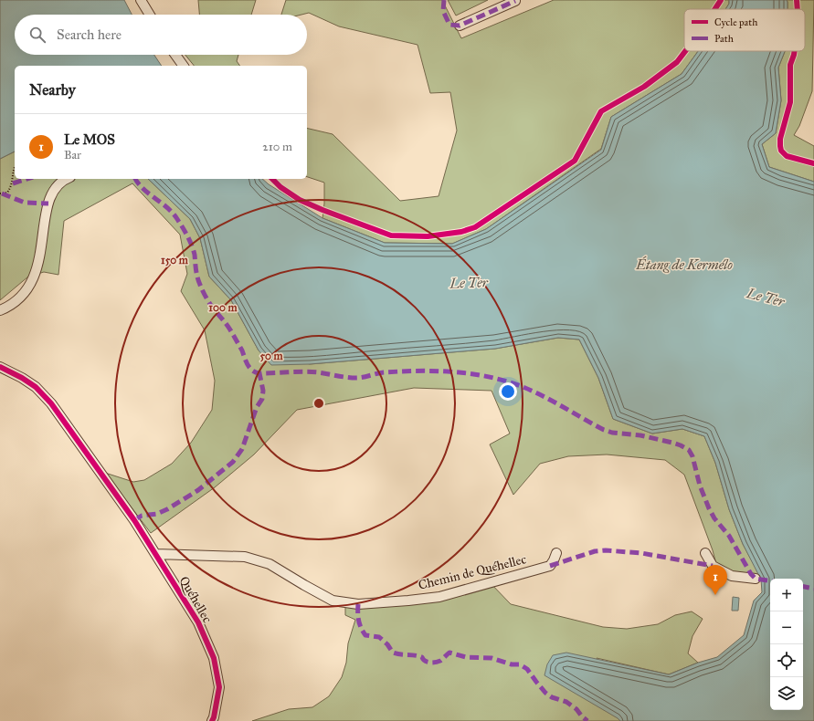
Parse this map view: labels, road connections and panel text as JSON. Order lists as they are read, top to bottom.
{
  "streets": {
    "street": ["Chemin de Quéhellec", "Quéhellec"]
  },
  "crossings": [
    ["Chemin de Quéhellec", "Quéhellec"]
  ],
  "water": ["Étang de Kermélo", "Le Ter"],
  "legend": ["Cycle path", "Path"],
  "page": {
    "search": "Search here",
    "heading": "Nearby",
    "list": [
      {
        "mark": "1",
        "name": "Le MOS",
        "note": "Bar",
        "value": "210 m"
      }
    ],
    "pins": "1",
    "map_buttons": ["+", "−"]
  },
  "rings": ["150 m", "100 m", "50 m"]
}
